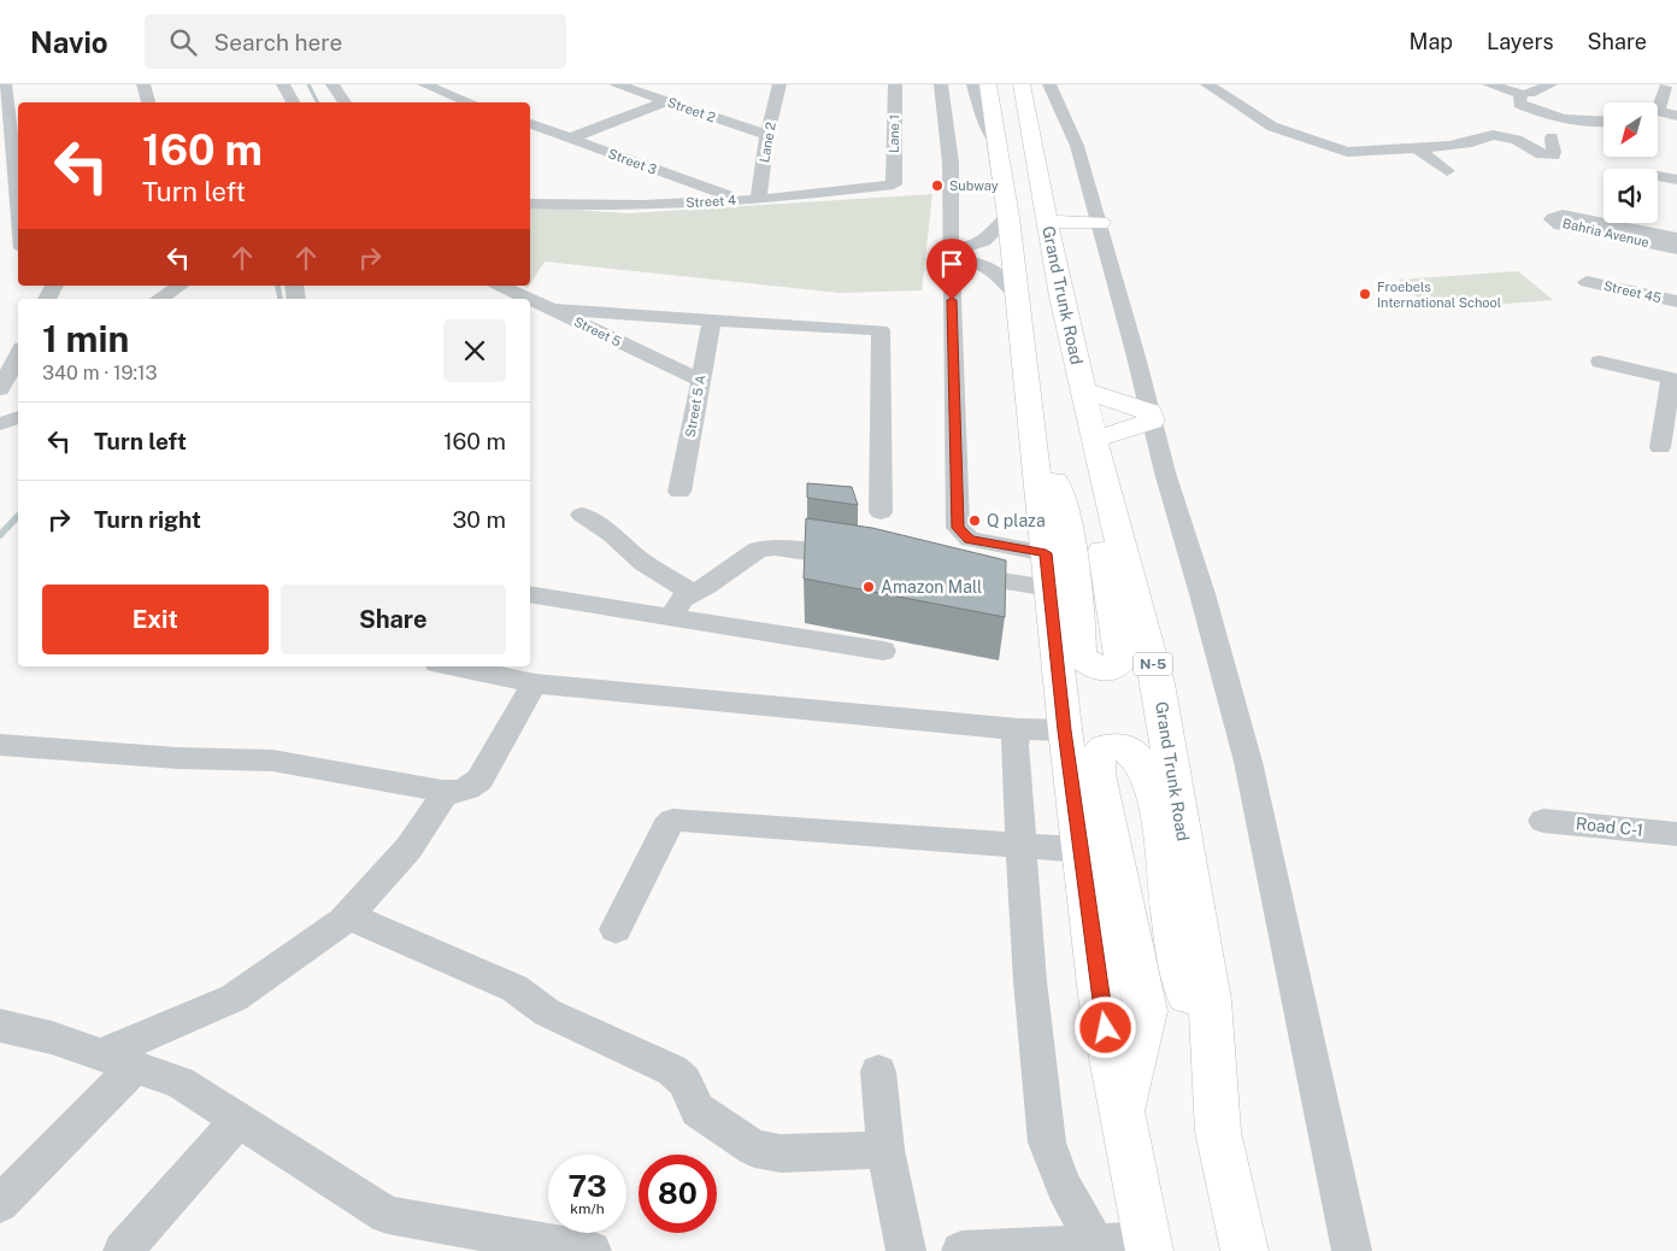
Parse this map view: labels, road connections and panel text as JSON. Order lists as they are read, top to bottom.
{
  "streets": {
    "highway": ["Grand Trunk Road", "N-5"],
    "street": [
      "Street 2",
      "Lane 1",
      "Lane 2",
      "Street 3",
      "Street 4",
      "Bahria Avenue",
      "Street 45",
      "Street 5",
      "Street 5 A",
      "Road C-1"
    ]
  },
  "crossings": [
    ["Street 2", "Lane 2"],
    ["Lane 1", "Street 4"],
    ["Lane 2", "Street 4"],
    ["Street 3", "Street 4"],
    ["Street 5", "Street 5 A"]
  ],
  "places": [
    "Subway",
    "Froebels International School",
    "Q plaza",
    "Amazon Mall"
  ],
  "north": "bottom left",
  "page": {
    "header": "Navio",
    "search": "Search here",
    "nav": ["Map", "Layers", "Share"],
    "turn": ["160 m", "Turn left"],
    "heading": ["1 min", "340 m · 19:13"],
    "list": [
      {
        "name": "Turn left",
        "value": "160 m"
      },
      {
        "name": "Turn right",
        "value": "30 m"
      }
    ],
    "buttons": ["Exit", "Share"],
    "speed": "73 km/h",
    "limit": "80"
  }
}
